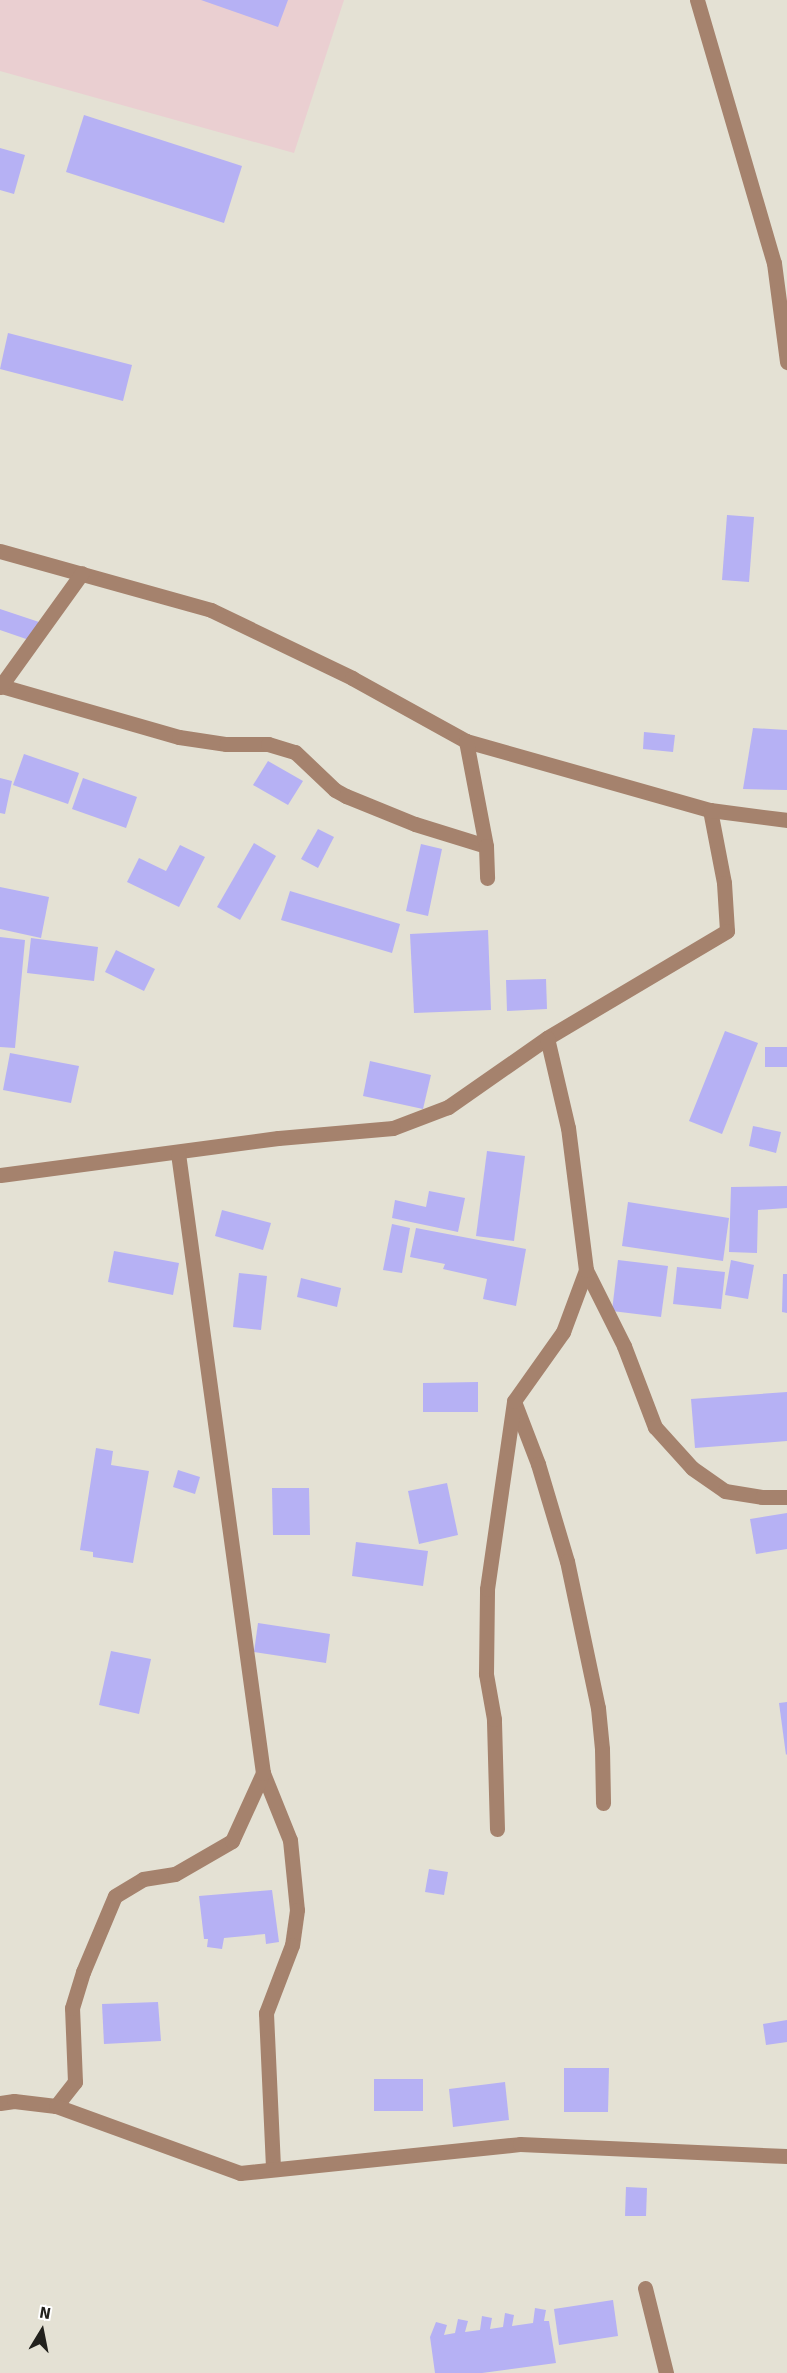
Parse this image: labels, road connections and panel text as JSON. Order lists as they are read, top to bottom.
{
  "north": "top"
}
